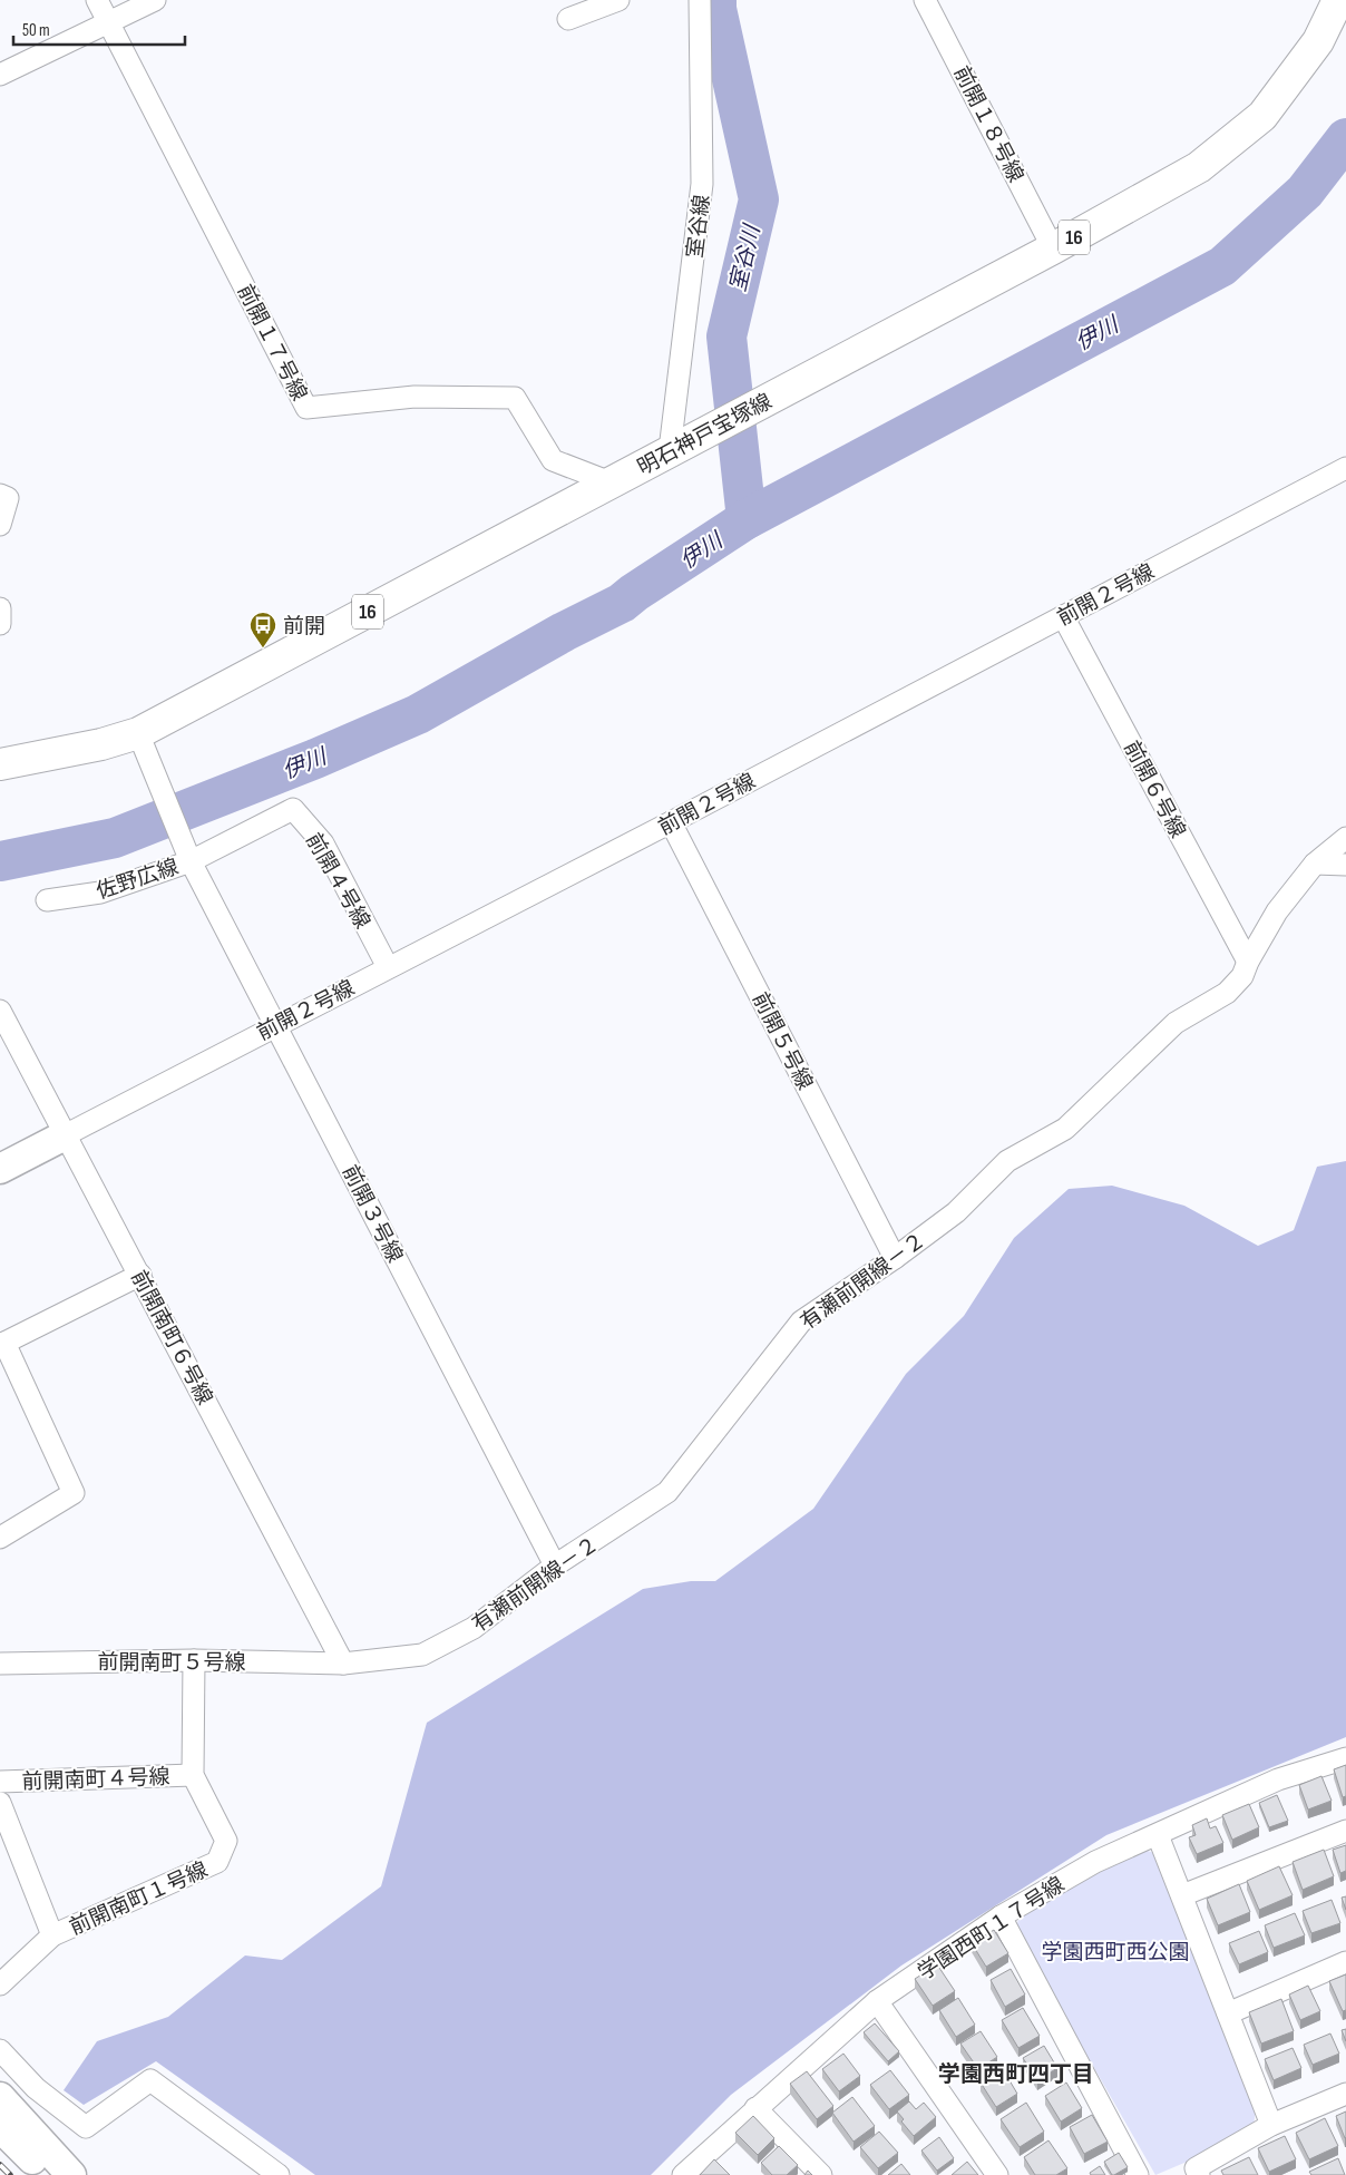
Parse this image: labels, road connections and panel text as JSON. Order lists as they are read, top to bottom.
{
  "streets": {
    "main road": ["16", "明石神戸宝塚線"],
    "street": [
      "前開１８号線",
      "室谷線",
      "前開１７号線",
      "前開２号線",
      "前開６号線",
      "佐野広線",
      "前開４号線",
      "前開５号線",
      "前開３号線",
      "有瀬前開線－２",
      "前開南町６号線",
      "前開南町５号線",
      "前開南町４号線",
      "前開南町１号線",
      "学園西町１７号線"
    ]
  },
  "crossings": [
    ["前開１８号線", "明石神戸宝塚線"],
    ["室谷線", "明石神戸宝塚線"],
    ["前開１７号線", "明石神戸宝塚線"],
    ["明石神戸宝塚線", "佐野広線"],
    ["前開２号線", "前開６号線"],
    ["前開２号線", "前開４号線"],
    ["前開２号線", "前開５号線"],
    ["前開２号線", "前開３号線"],
    ["前開２号線", "前開南町６号線"],
    ["前開６号線", "有瀬前開線－２"],
    ["佐野広線", "前開４号線"],
    ["佐野広線", "前開３号線"],
    ["前開４号線", "前開３号線"],
    ["前開５号線", "有瀬前開線－２"],
    ["前開３号線", "有瀬前開線－２"],
    ["有瀬前開線－２", "前開南町６号線"],
    ["有瀬前開線－２", "前開南町５号線"],
    ["前開南町６号線", "前開南町５号線"],
    ["前開南町５号線", "前開南町１号線"],
    ["前開南町４号線", "前開南町１号線"]
  ],
  "districts": ["学園西町四丁目"],
  "water": ["室谷川", "伊川"],
  "parks": ["学園西町西公園"],
  "places": {
    "bus stop": ["前開"]
  },
  "scale_bar": "50 m"
}
